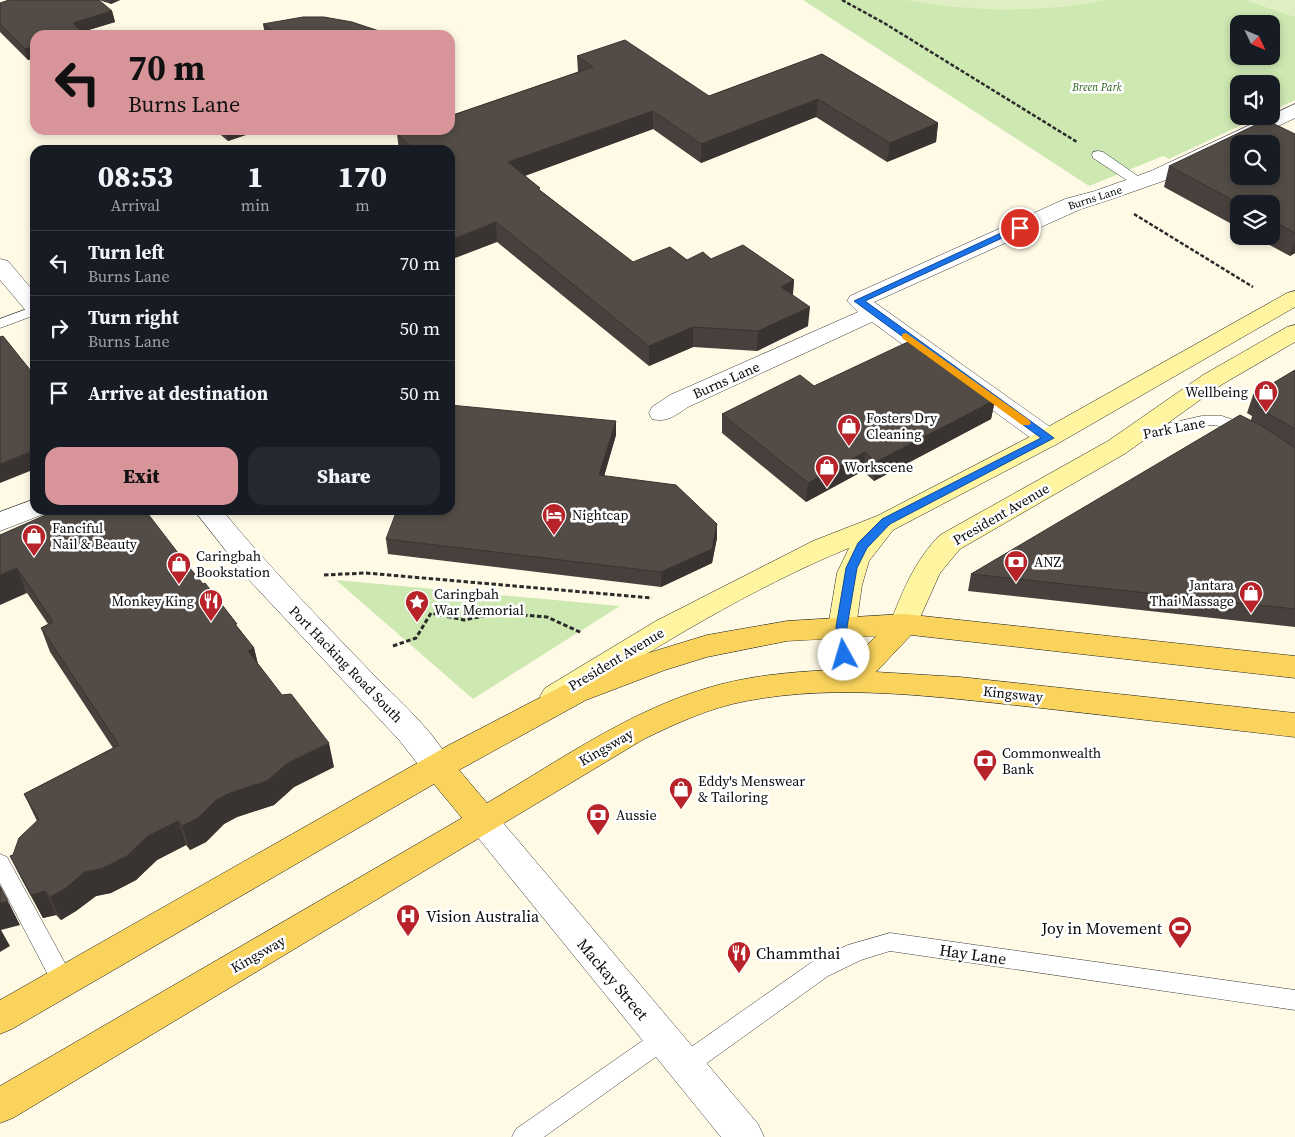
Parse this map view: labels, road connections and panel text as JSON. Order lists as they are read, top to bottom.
{
  "streets": {
    "main road": ["President Avenue", "Port Hacking Road South", "Kingsway"],
    "street": ["Burns Lane", "Mackay Street"],
    "lane": ["Park Lane", "Hay Lane"]
  },
  "crossings": [
    ["Burns Lane", "President Avenue"],
    ["Park Lane", "President Avenue"],
    ["President Avenue", "Port Hacking Road South"],
    ["President Avenue", "Kingsway"],
    ["Port Hacking Road South", "Kingsway"],
    ["Port Hacking Road South", "Mackay Street"],
    ["Kingsway", "Mackay Street"],
    ["Hay Lane", "Mackay Street"]
  ],
  "parks": ["Breen Park"],
  "places": {
    "shop": [
      "Wellbeing",
      "Fosters Dry Cleaning",
      "Workscene",
      "Fanciful Nail & Beauty",
      "Caringbah Bookstation",
      "Jantara Thai Massage",
      "Eddy's Menswear & Tailoring"
    ],
    "hotel": ["Nightcap"],
    "bank": ["ANZ", "Commonwealth Bank", "Aussie"],
    "restaurant": ["Monkey King", "Chammthai"],
    "place": ["Caringbah War Memorial"],
    "hospital": ["Vision Australia"],
    "sports": ["Joy in Movement"]
  },
  "north": "bottom right",
  "page": {
    "turn": ["70 m", "Burns Lane"],
    "eta": [
      "08:53",
      "Arrival",
      "1",
      "min",
      "170",
      "m"
    ],
    "list": [
      {
        "name": "Turn left",
        "note": "Burns Lane",
        "value": "70 m"
      },
      {
        "name": "Turn right",
        "note": "Burns Lane",
        "value": "50 m"
      },
      {
        "name": "Arrive at destination",
        "value": "50 m"
      }
    ],
    "buttons": ["Exit", "Share"]
  }
}
